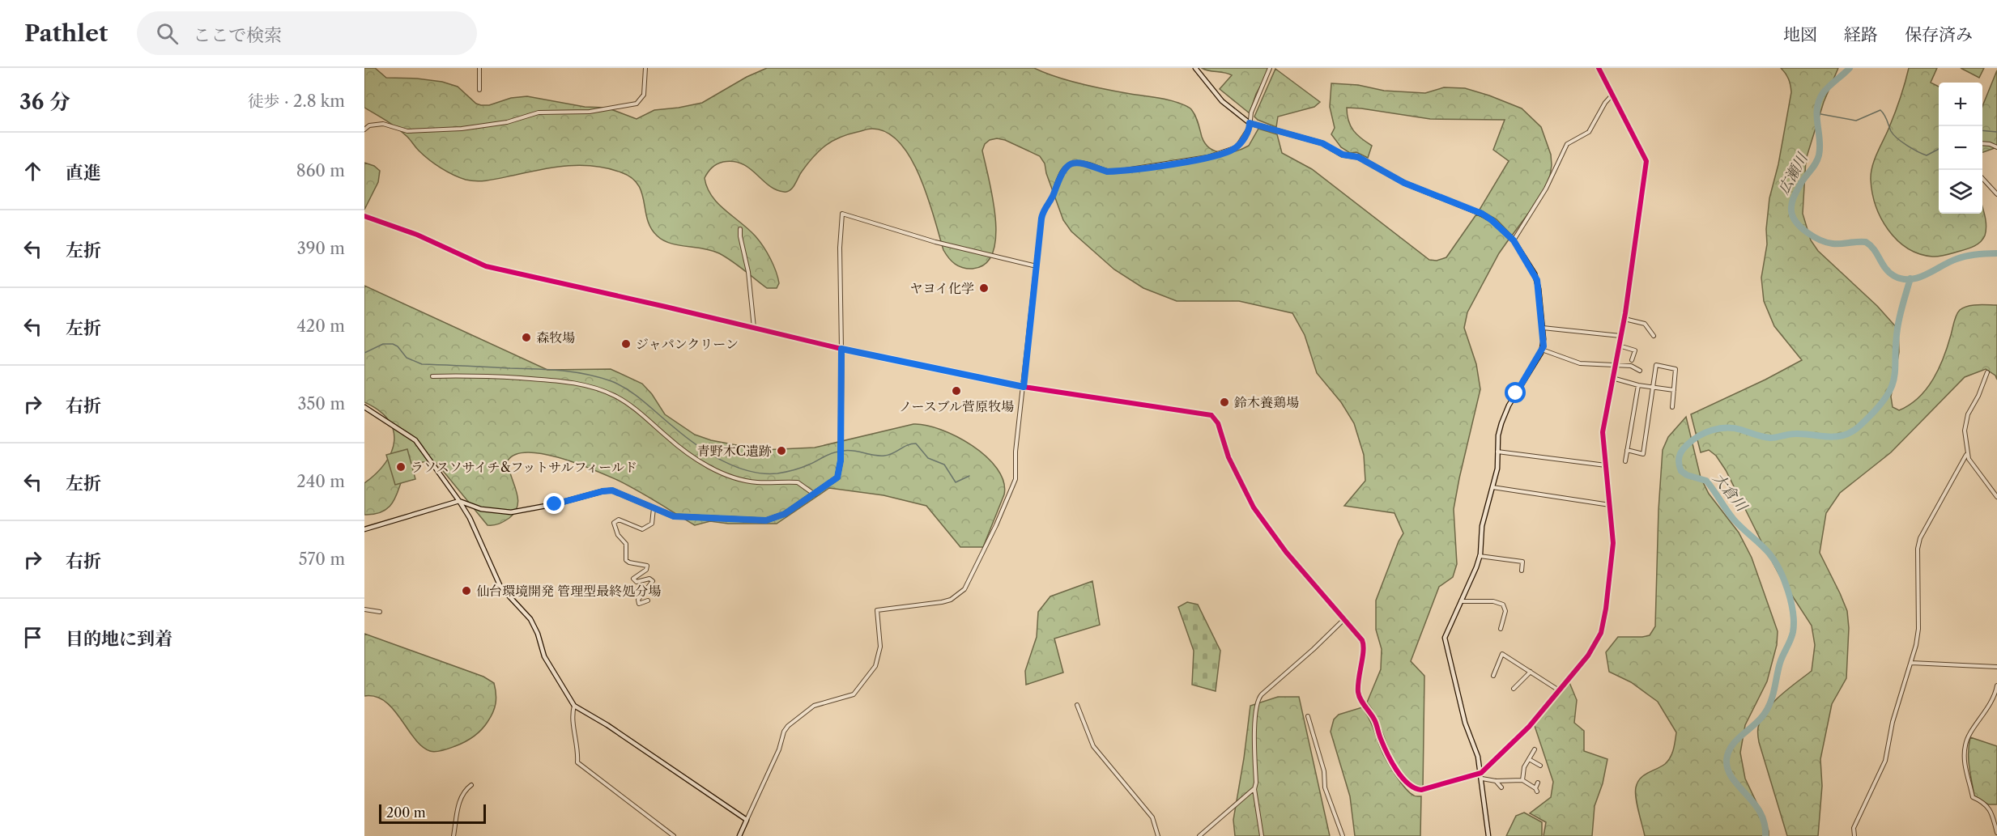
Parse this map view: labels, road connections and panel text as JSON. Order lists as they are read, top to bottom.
{
  "water": ["広瀬川", "大倉川"],
  "places": [
    "ヤヨイ化学",
    "森牧場",
    "ジャパンクリーン",
    "ノースブル菅原牧場",
    "鈴木養鶏場",
    "青野木C遺跡",
    "ラソスソサイチ&フットサルフィールド",
    "仙台環境開発 管理型最終処分場"
  ],
  "scale_bar": "200 m",
  "page": {
    "header": "Pathlet",
    "search": "ここで検索",
    "nav": ["地図", "経路", "保存済み"],
    "heading": ["36 分", "徒歩 · 2.8 km"],
    "map_buttons": ["+", "−"],
    "list": [
      ["直進", "860 m"],
      ["左折", "390 m"],
      ["左折", "420 m"],
      ["右折", "350 m"],
      ["左折", "240 m"],
      ["右折", "570 m"],
      "目的地に到着"
    ],
    "scale": "200 m"
  }
}
